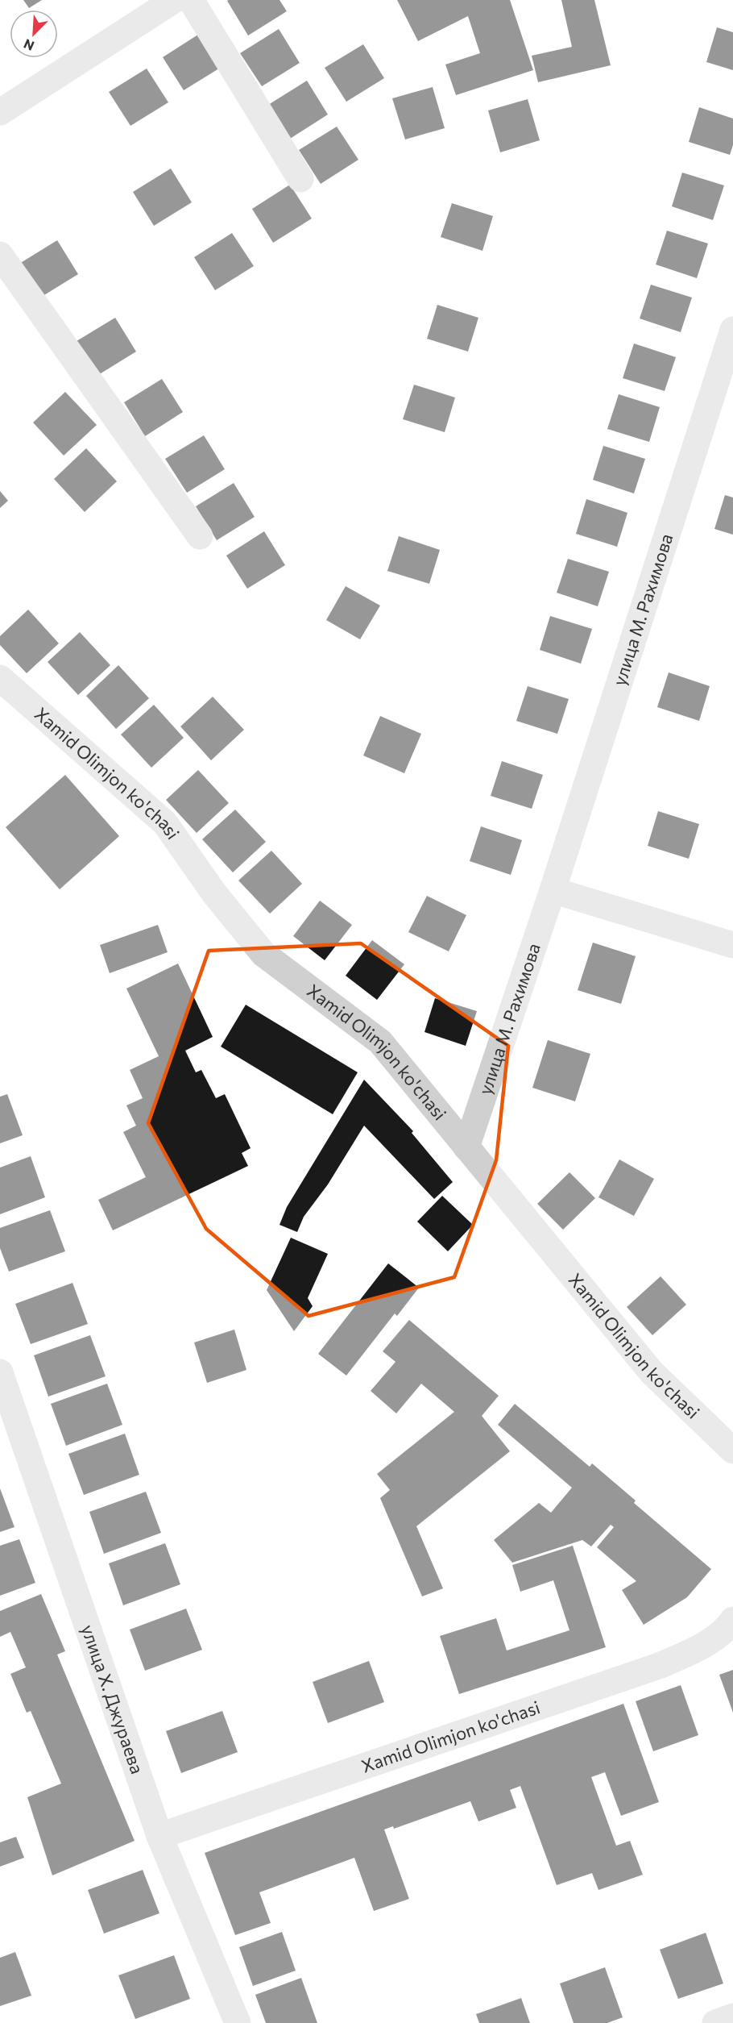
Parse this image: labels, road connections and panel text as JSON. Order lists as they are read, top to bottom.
{
  "streets": {
    "street": ["улица М. Рахимова", "Xamid Olimjon ko'chasi", "улица Х. Джураева"]
  },
  "crossings": [
    ["улица М. Рахимова", "Xamid Olimjon ko'chasi"],
    ["Xamid Olimjon ko'chasi", "улица Х. Джураева"]
  ],
  "north": "bottom left"
}
